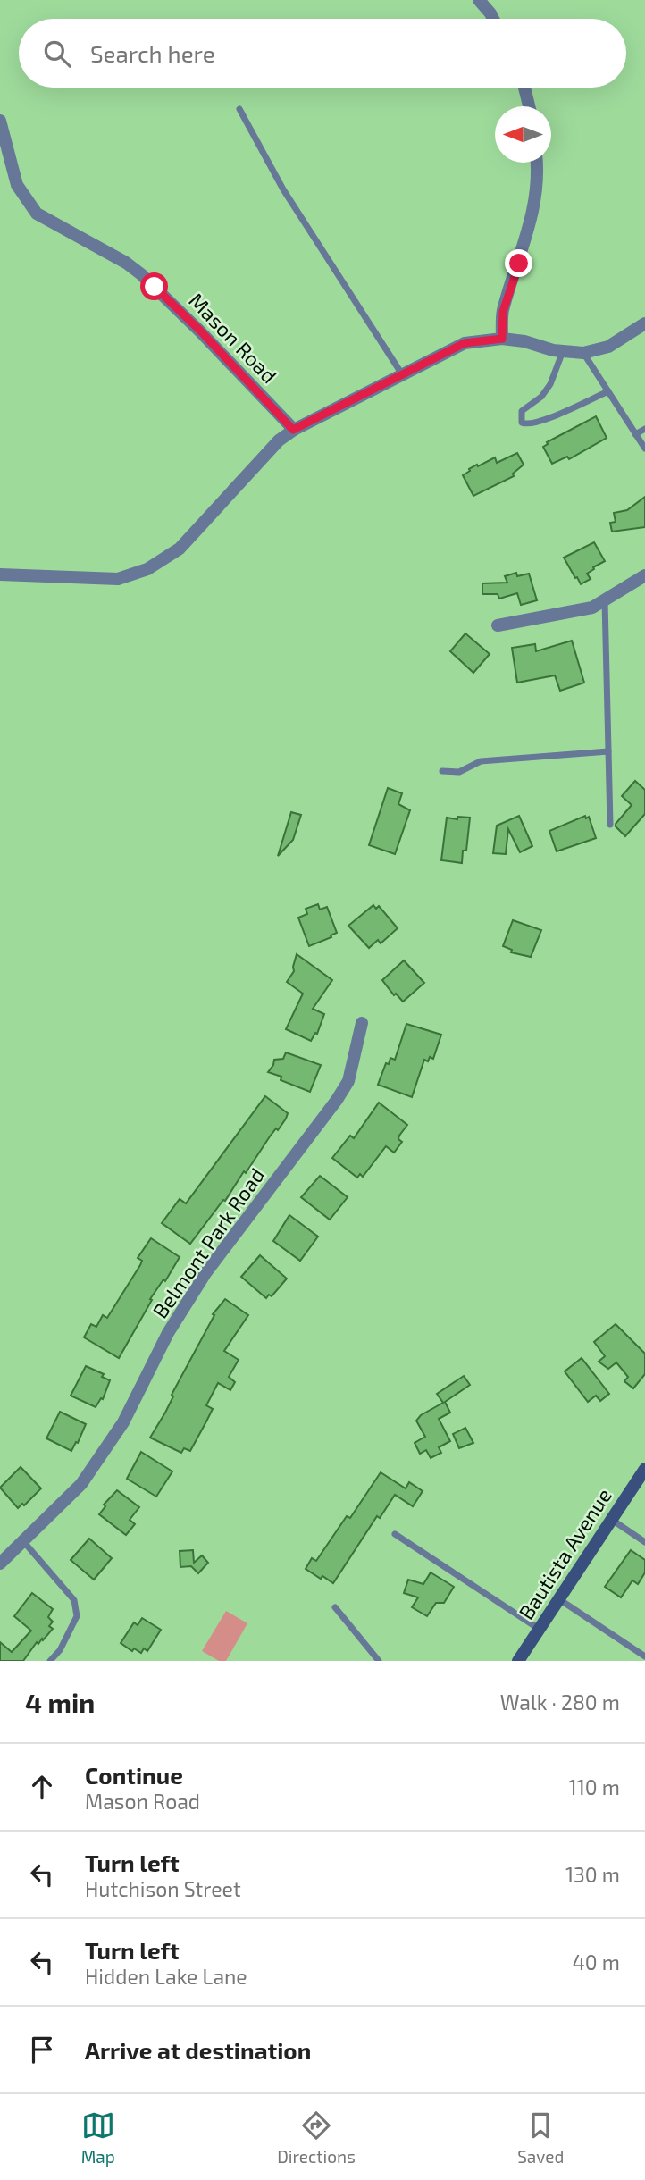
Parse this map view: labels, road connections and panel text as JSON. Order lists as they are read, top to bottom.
{
  "streets": {
    "street": ["Mason Road", "Belmont Park Road", "Bautista Avenue"]
  },
  "north": "left",
  "page": {
    "search": "Search here",
    "heading": ["4 min", "Walk · 280 m"],
    "list": [
      ["Continue", "Mason Road", "110 m"],
      ["Turn left", "Hutchison Street", "130 m"],
      ["Turn left", "Hidden Lake Lane", "40 m"],
      "Arrive at destination"
    ],
    "nav": ["Map", "Directions", "Saved"]
  }
}
